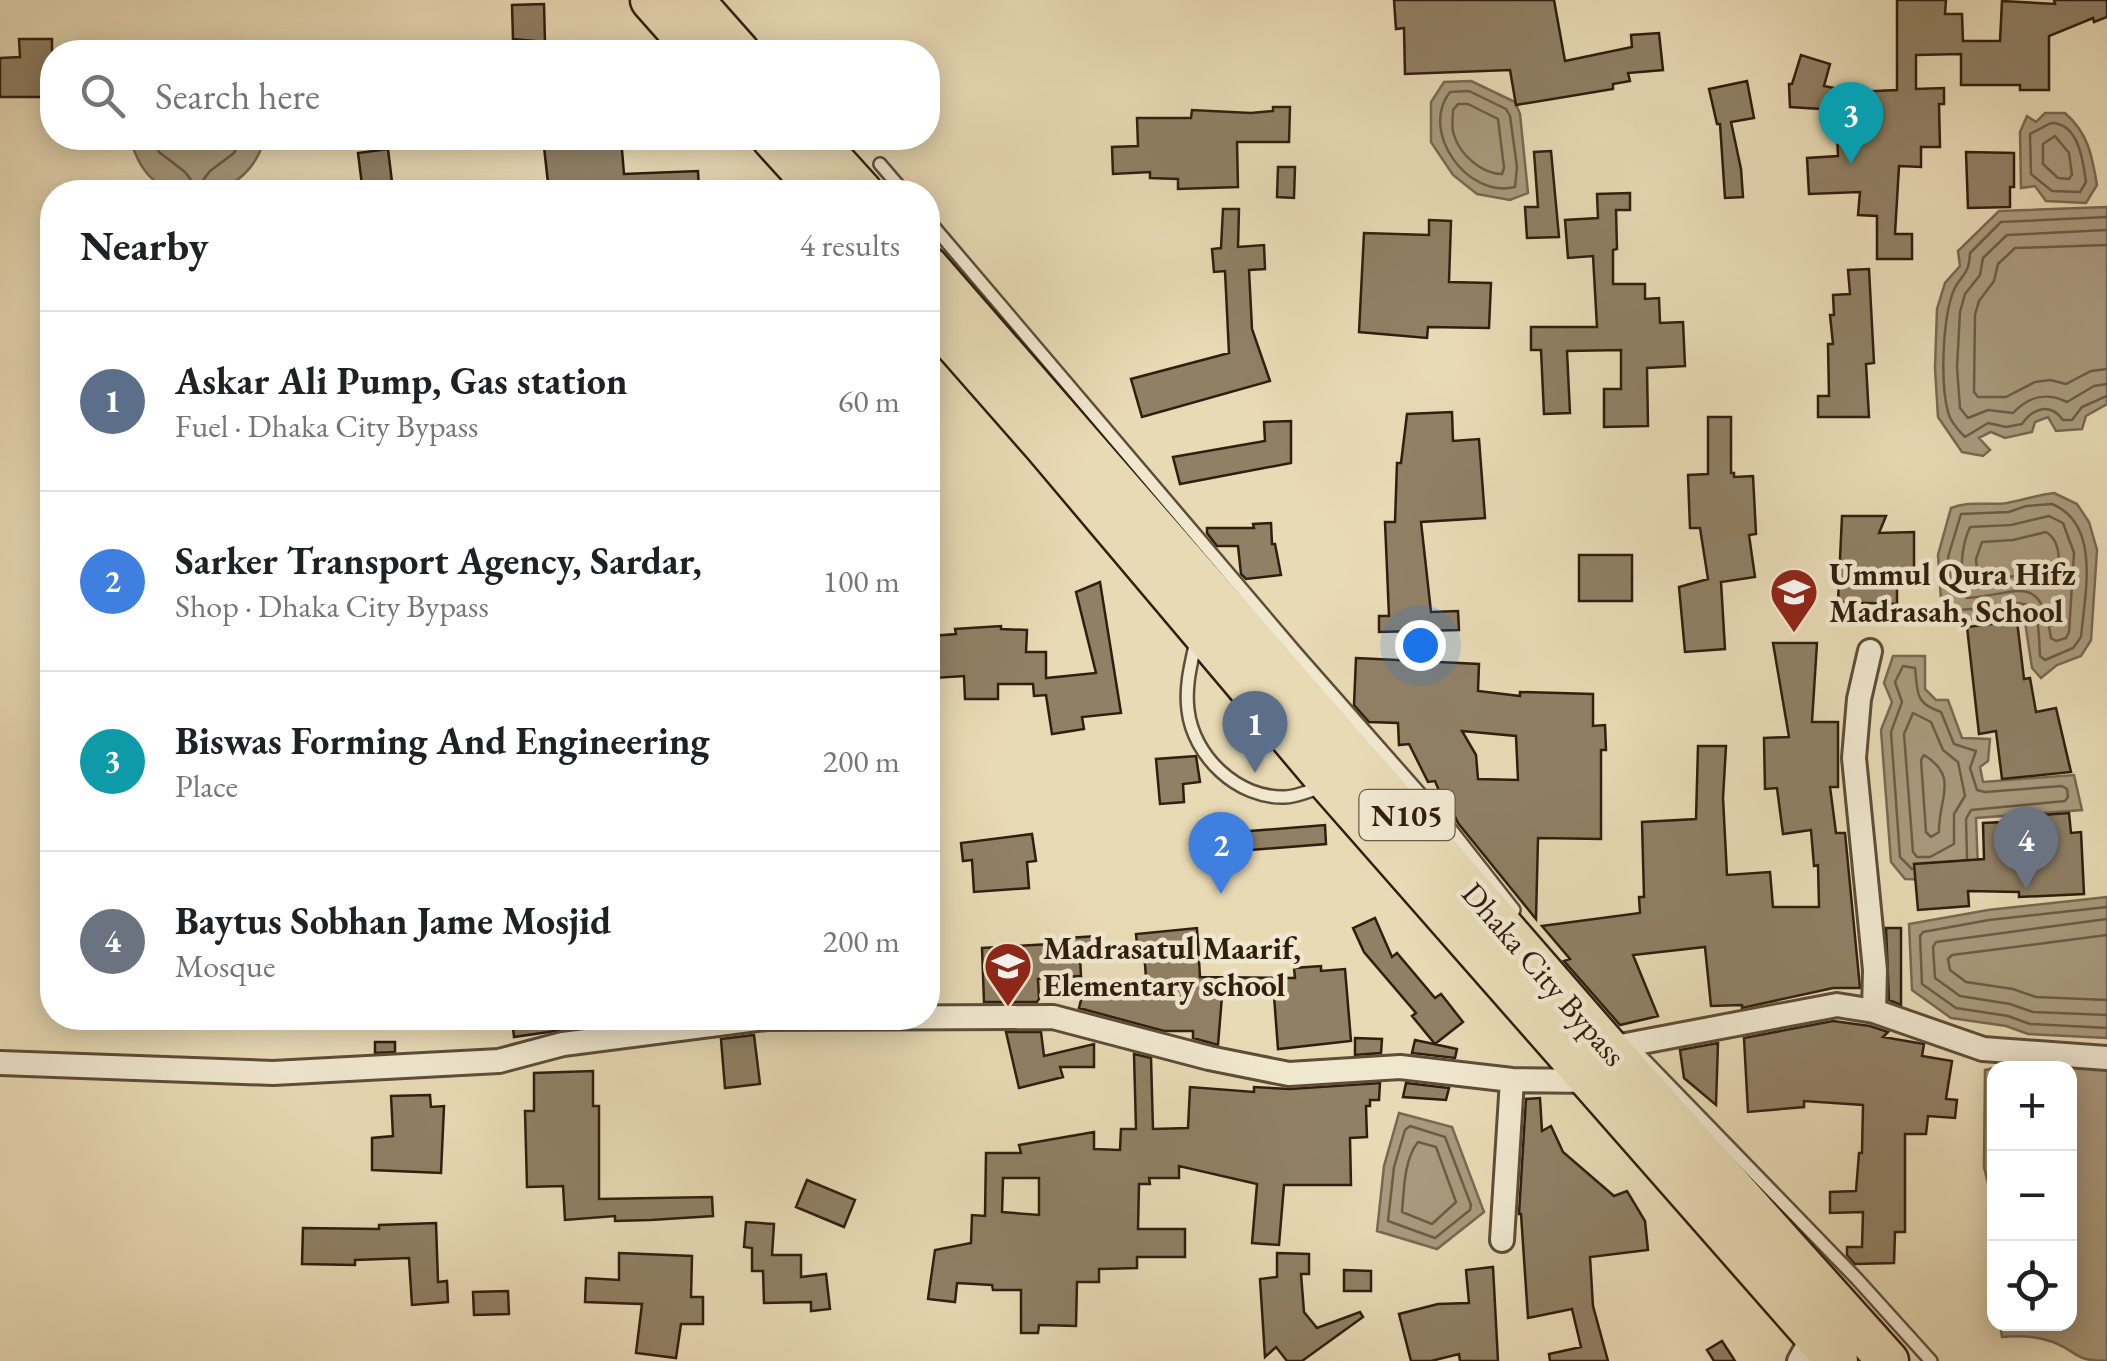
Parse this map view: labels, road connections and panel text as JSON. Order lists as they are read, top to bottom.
{
  "streets": {
    "highway": ["N105", "Dhaka City Bypass"]
  },
  "places": {
    "school or university": ["Ummul Qura Hifz Madrasah, School", "Madrasatul Maarif, Elementary school"]
  },
  "page": {
    "search": "Search here",
    "pins": [
      "3",
      "1",
      "4",
      "2"
    ],
    "heading": ["Nearby", "4 results"],
    "list": [
      {
        "mark": "1",
        "name": "Askar Ali Pump, Gas station",
        "note": "Fuel · Dhaka City Bypass",
        "value": "60 m"
      },
      {
        "mark": "2",
        "name": "Sarker Transport Agency, Sardar,",
        "note": "Shop · Dhaka City Bypass",
        "value": "100 m"
      },
      {
        "mark": "3",
        "name": "Biswas Forming And Engineering",
        "note": "Place",
        "value": "200 m"
      },
      {
        "mark": "4",
        "name": "Baytus Sobhan Jame Mosjid",
        "note": "Mosque",
        "value": "200 m"
      }
    ],
    "map_buttons": ["+", "−"]
  }
}
